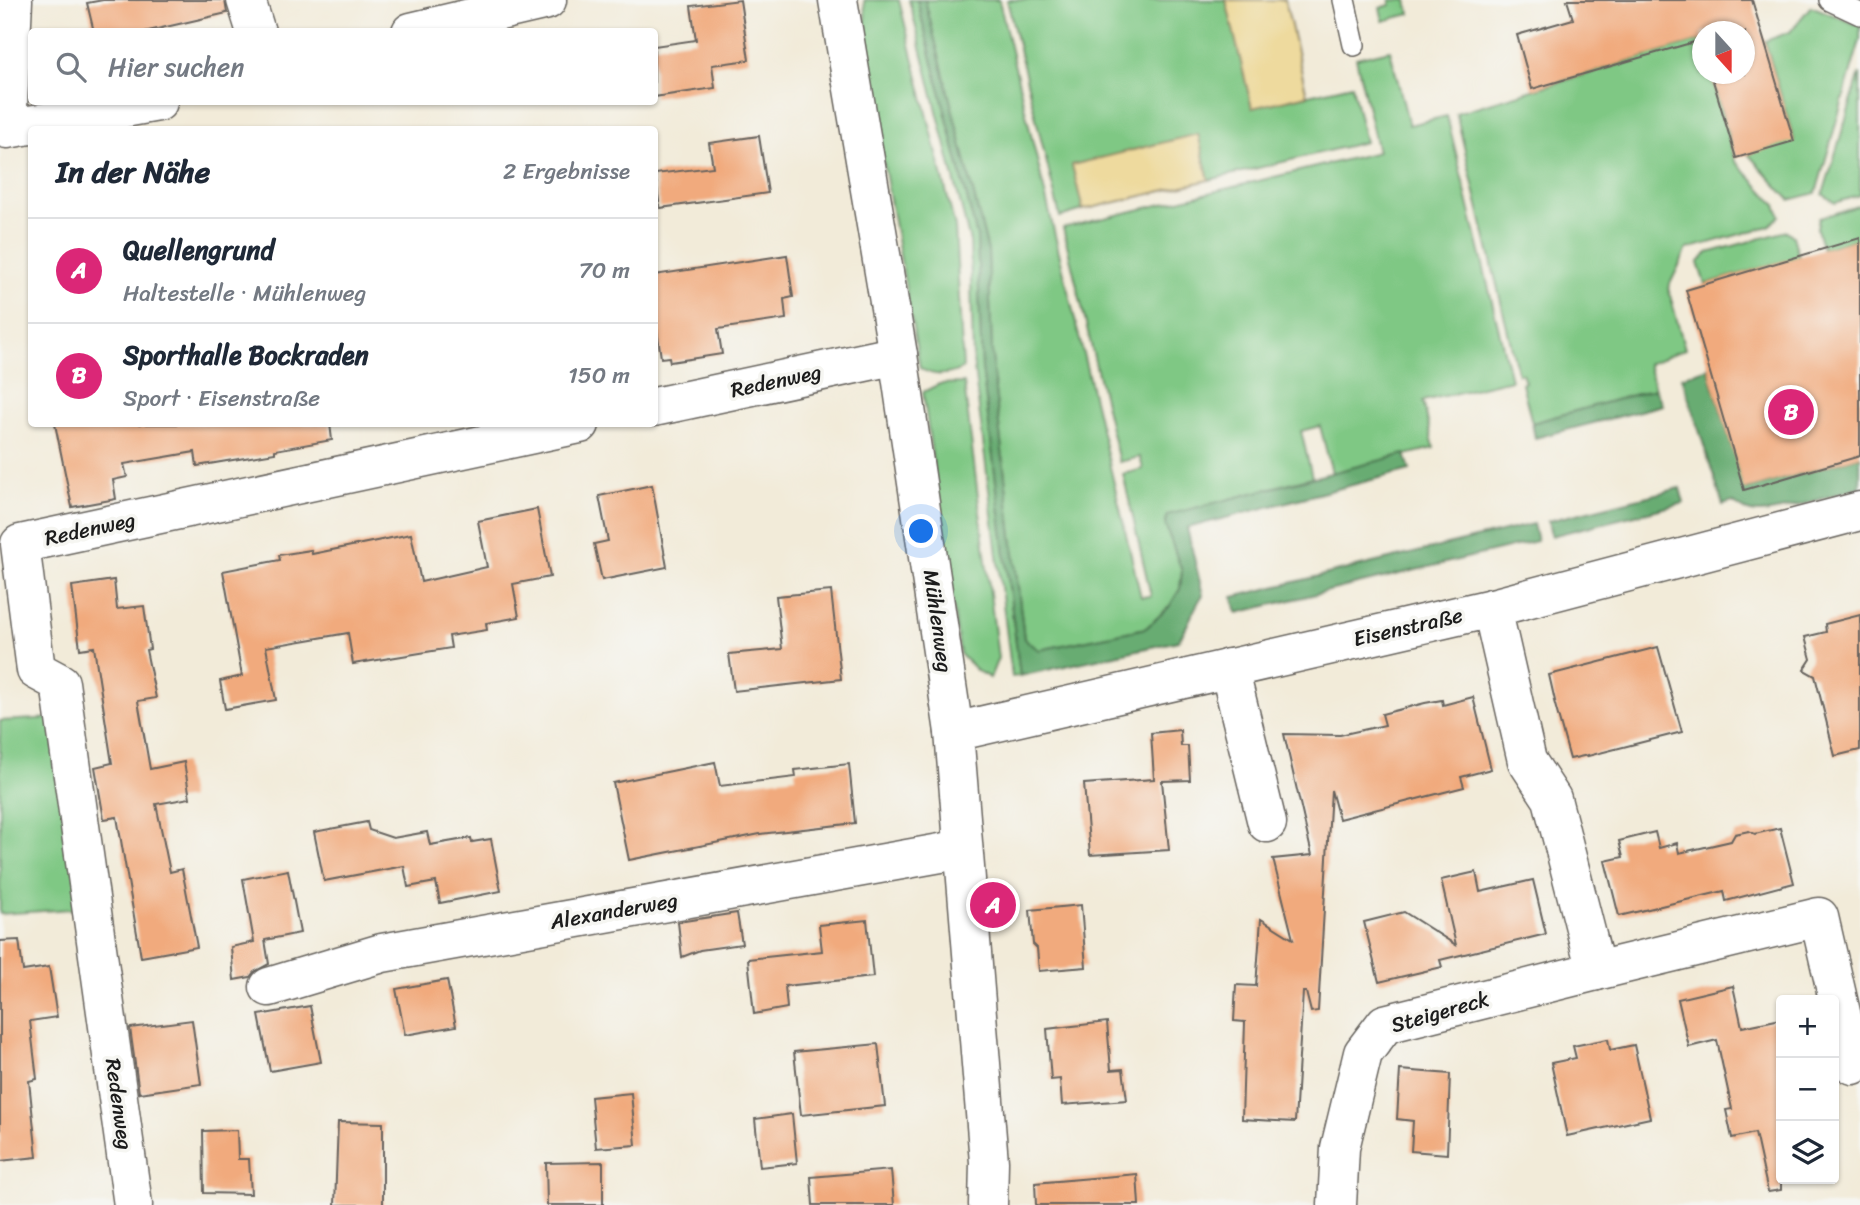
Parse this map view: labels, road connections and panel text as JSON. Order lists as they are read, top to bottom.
{
  "streets": {
    "street": [
      "Redenweg",
      "Mühlenweg",
      "Eisenstraße",
      "Alexanderweg",
      "Steigereck"
    ]
  },
  "crossings": [
    ["Redenweg", "Mühlenweg"],
    ["Mühlenweg", "Eisenstraße"],
    ["Mühlenweg", "Alexanderweg"]
  ],
  "north": "bottom",
  "page": {
    "search": "Hier suchen",
    "heading": ["In der Nähe", "2 Ergebnisse"],
    "list": [
      {
        "mark": "A",
        "name": "Quellengrund",
        "note": "Haltestelle · Mühlenweg",
        "value": "70 m"
      },
      {
        "mark": "B",
        "name": "Sporthalle Bockraden",
        "note": "Sport · Eisenstraße",
        "value": "150 m"
      }
    ],
    "pins": ["B", "A"],
    "map_buttons": ["+", "−"]
  }
}
